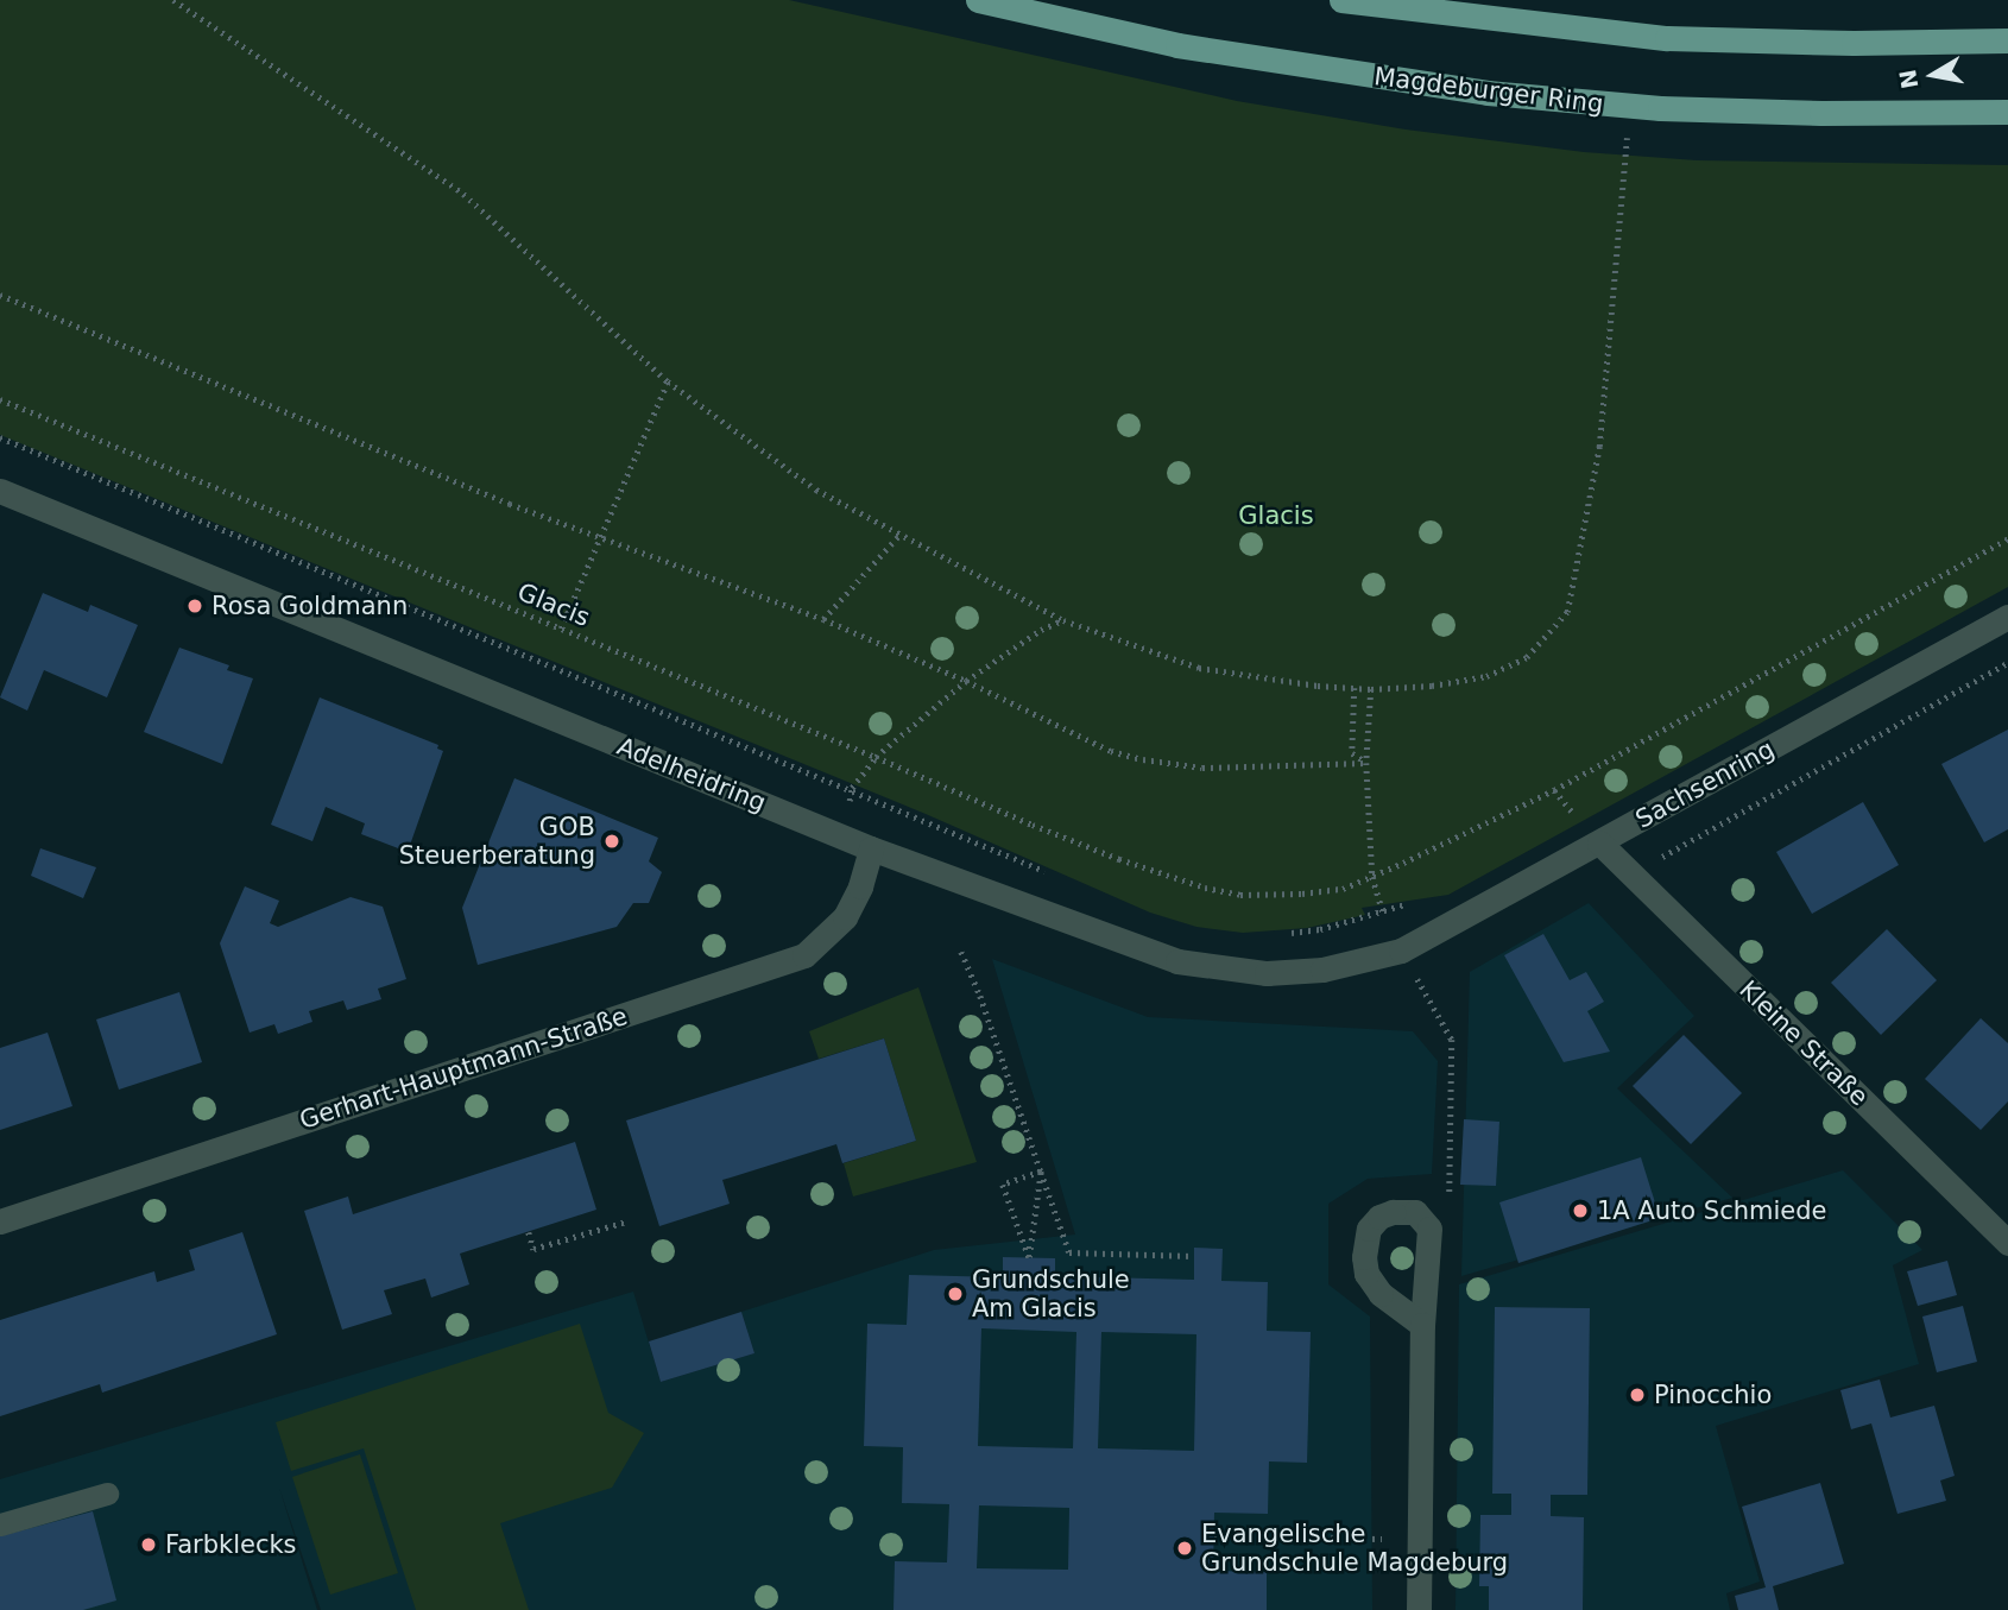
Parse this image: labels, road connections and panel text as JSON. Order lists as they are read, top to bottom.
{
  "streets": {
    "highway": ["Magdeburger Ring"],
    "street": [
      "Adelheidring",
      "Sachsenring",
      "Kleine Straße",
      "Gerhart-Hauptmann-Straße"
    ],
    "path": ["Glacis"]
  },
  "crossings": [
    ["Adelheidring", "Sachsenring"],
    ["Adelheidring", "Gerhart-Hauptmann-Straße"],
    ["Sachsenring", "Kleine Straße"]
  ],
  "parks": ["Glacis"],
  "places": [
    "Rosa Goldmann",
    "GOB Steuerberatung",
    "1A Auto Schmiede",
    "Grundschule Am Glacis",
    "Pinocchio",
    "Farbklecks",
    "Evangelische Grundschule Magdeburg"
  ],
  "north": "left"
}
